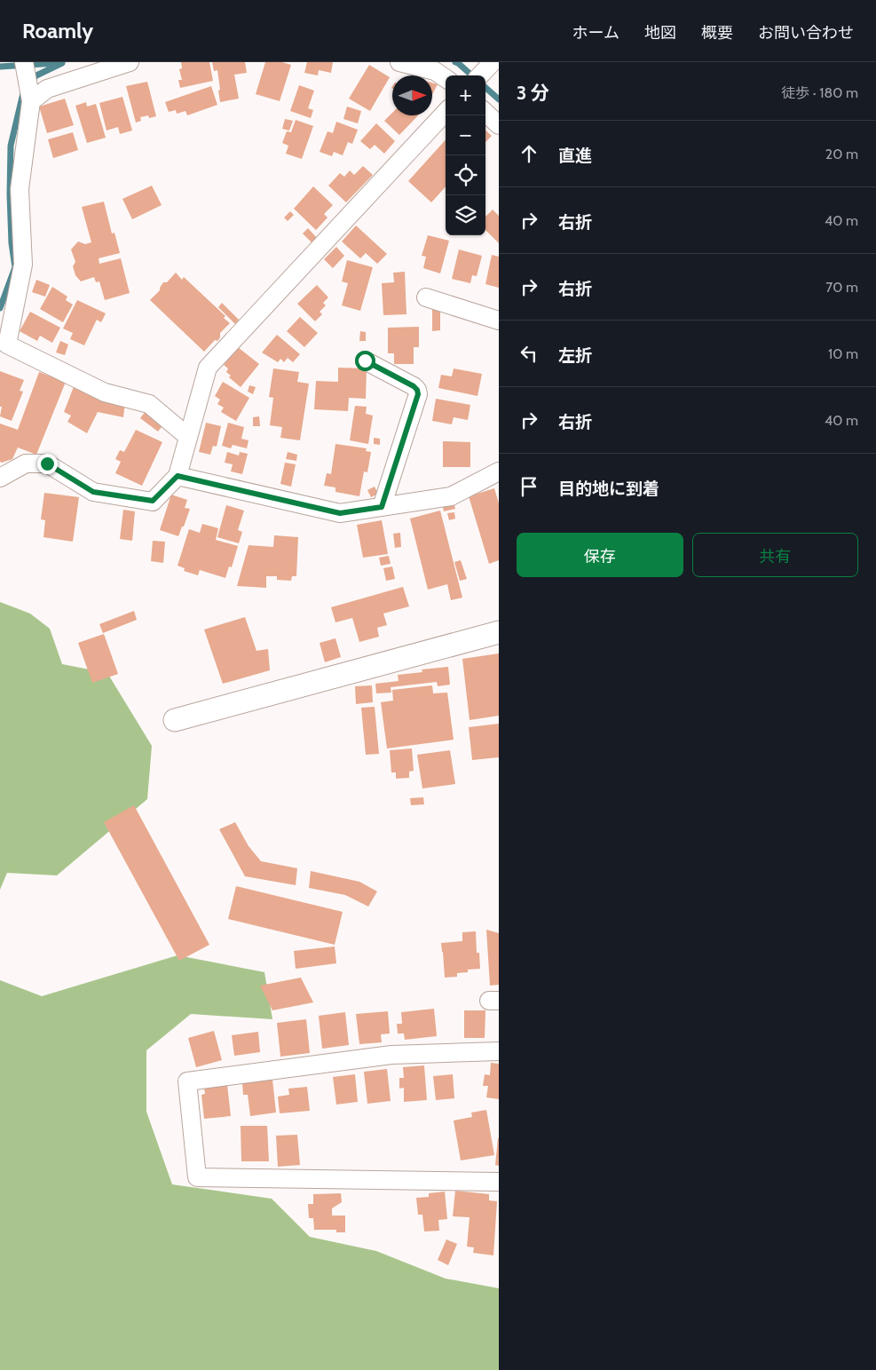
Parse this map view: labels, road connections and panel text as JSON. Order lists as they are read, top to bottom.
{
  "north": "right",
  "page": {
    "header": "Roamly",
    "nav": [
      "ホーム",
      "地図",
      "概要",
      "お問い合わせ"
    ],
    "heading": ["3 分", "徒歩 · 180 m"],
    "map_buttons": ["+", "−"],
    "list": [
      ["直進", "20 m"],
      ["右折", "40 m"],
      ["右折", "70 m"],
      ["左折", "10 m"],
      ["右折", "40 m"],
      "目的地に到着"
    ],
    "buttons": ["保存", "共有"]
  }
}
